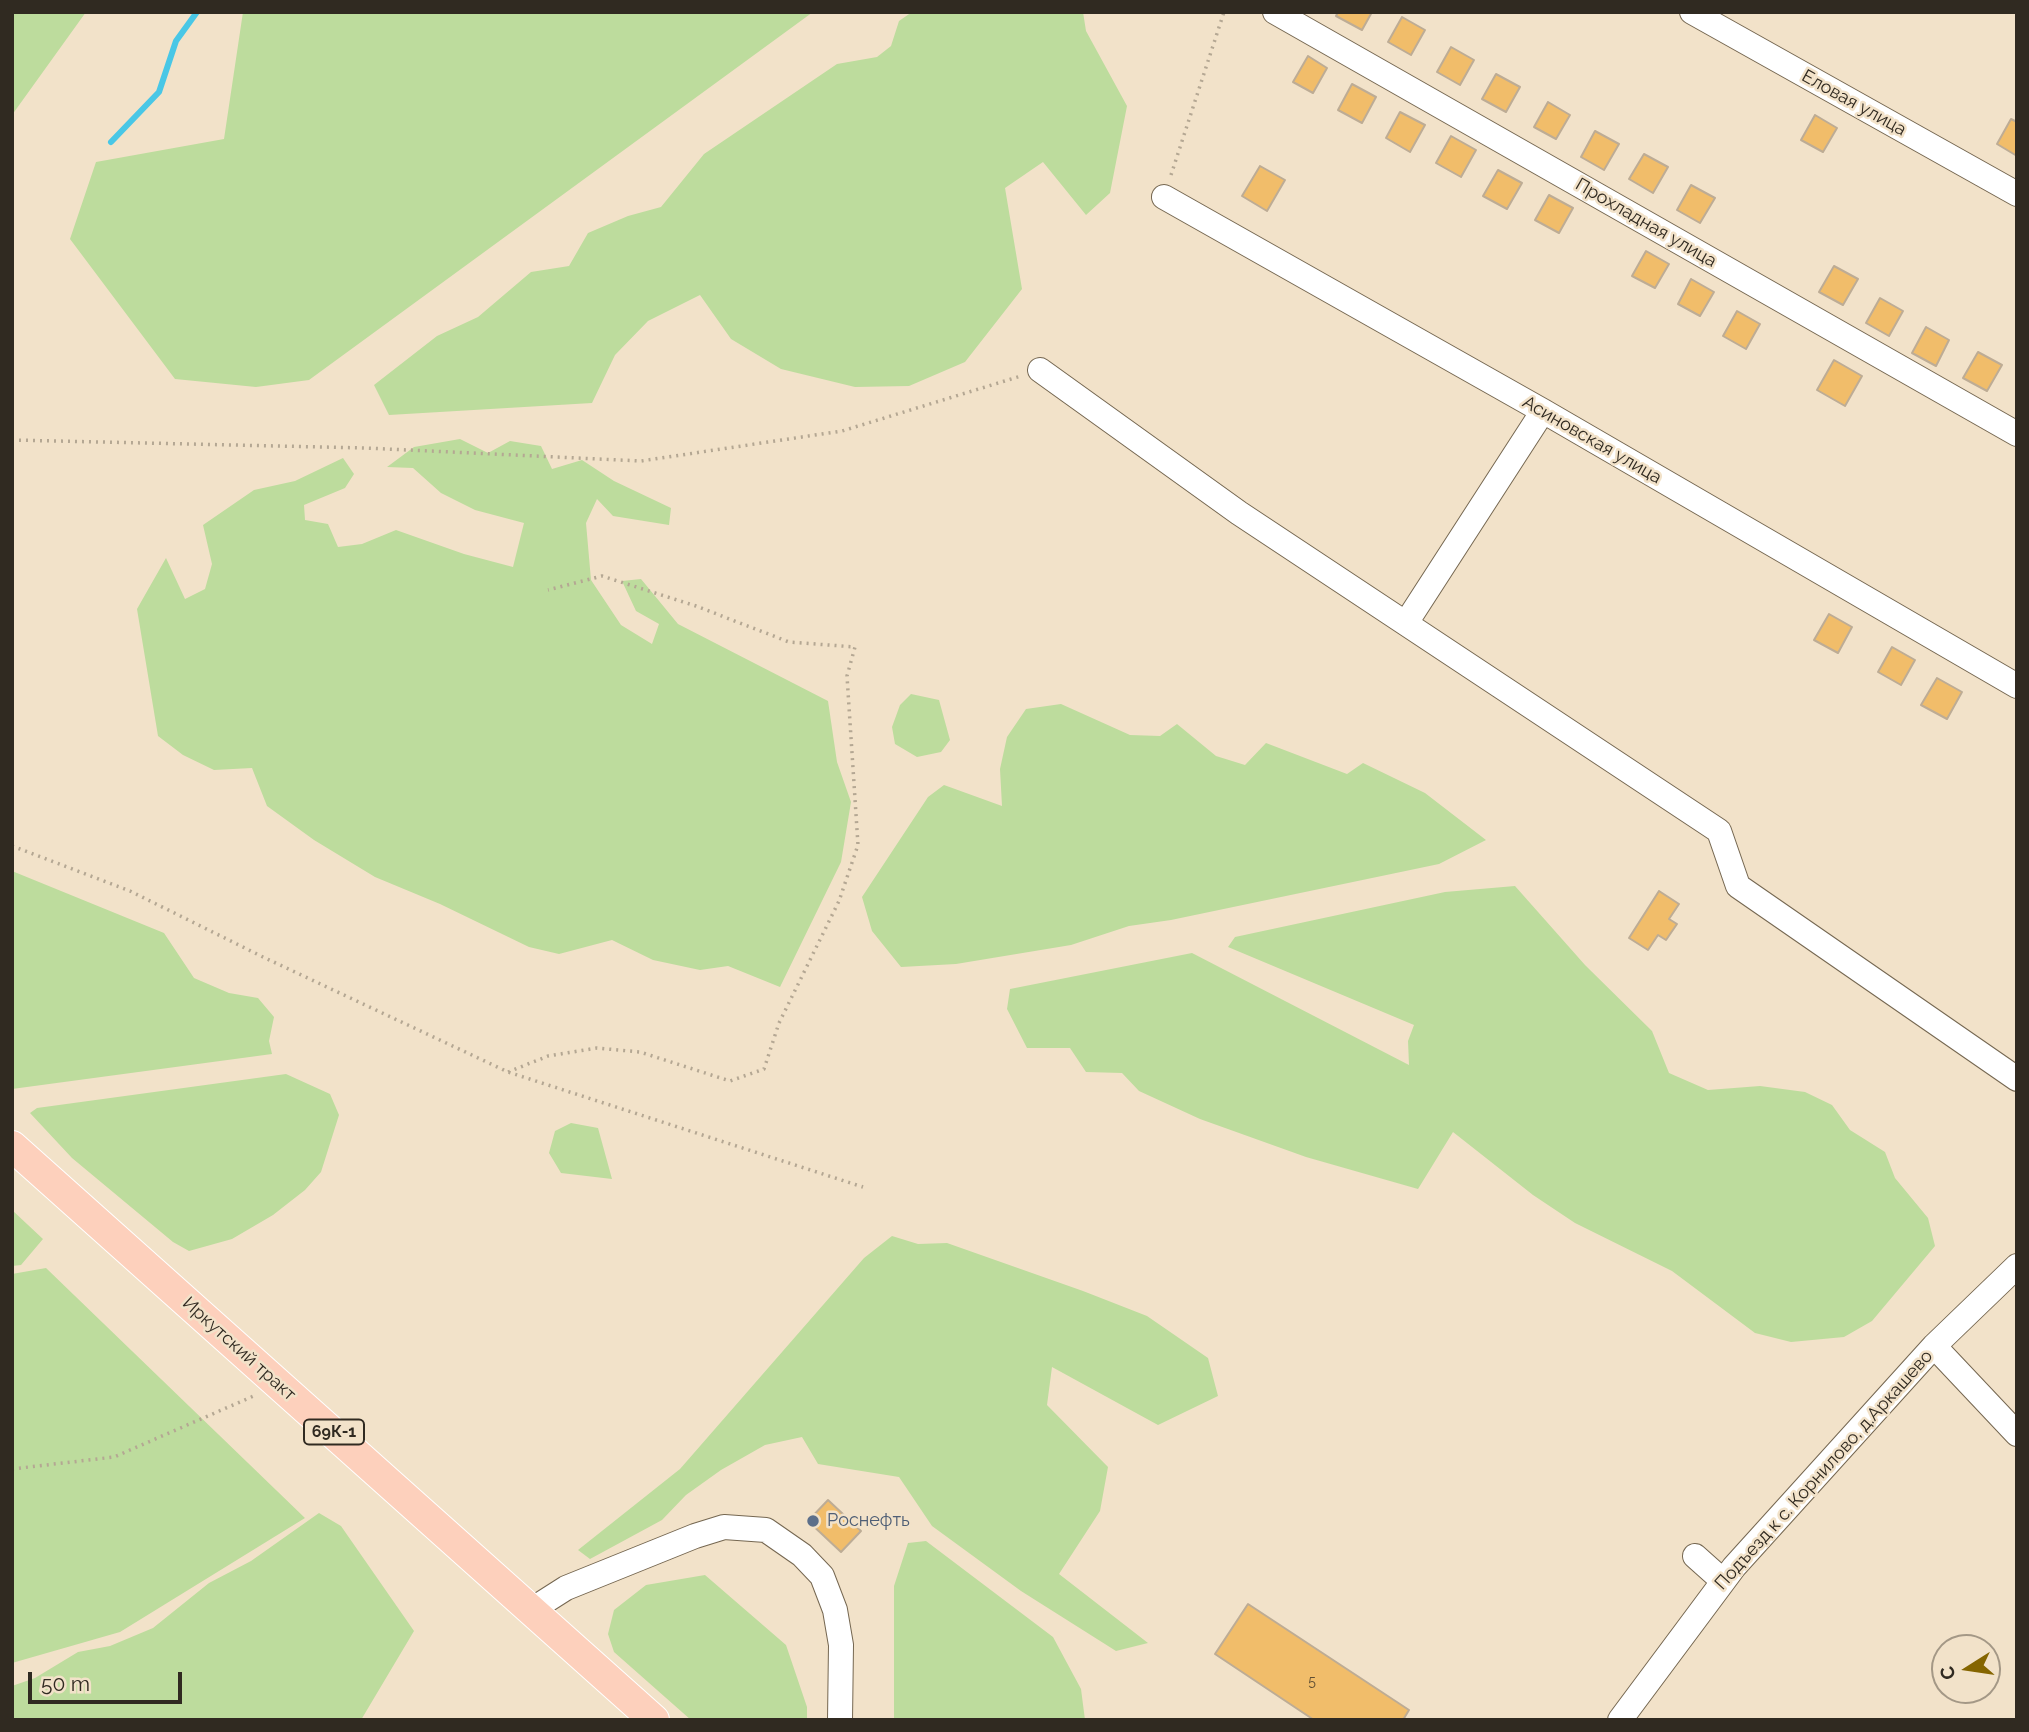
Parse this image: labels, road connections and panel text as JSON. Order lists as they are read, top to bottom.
{
  "streets": {
    "main road": ["Иркутский тракт", "69К-1"],
    "street": [
      "Еловая улица",
      "Прохладная улица",
      "Асиновская улица",
      "Подъезд к с. Корнилово, д.Аркашево"
    ]
  },
  "places": ["Роснефть"],
  "house_numbers": ["5"],
  "scale_bar": "50 m",
  "north": "left"
}
